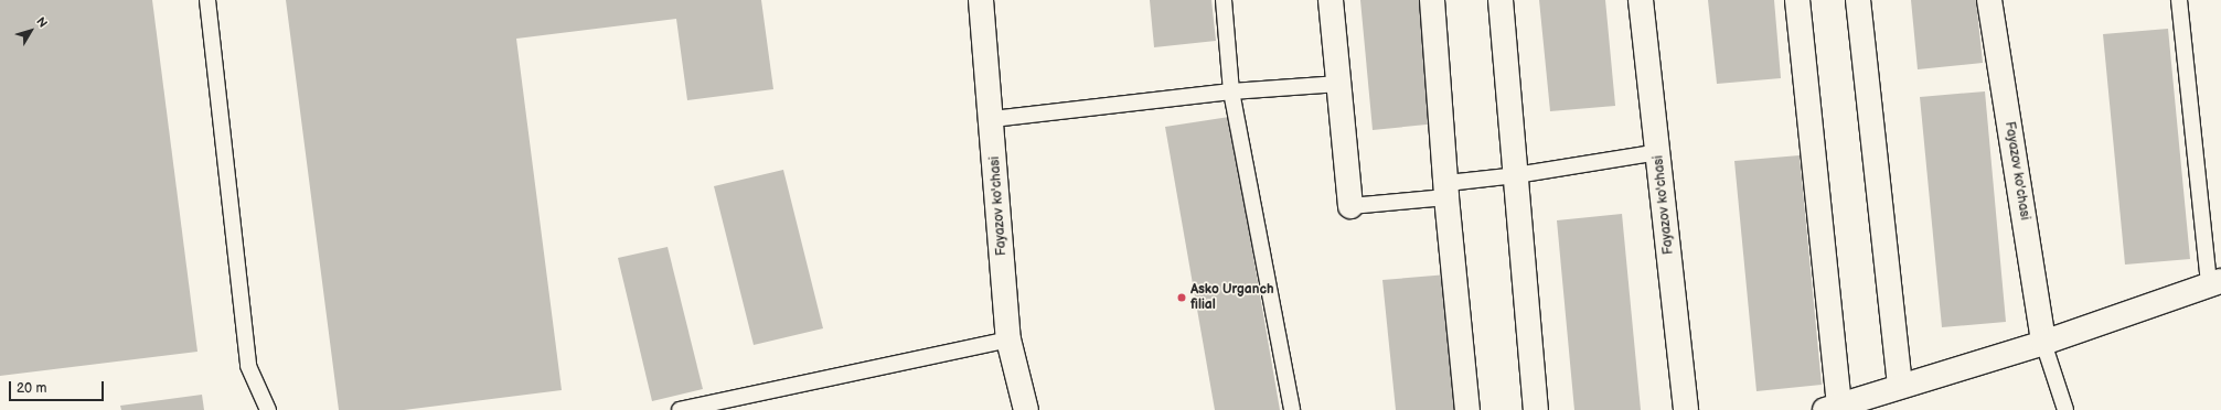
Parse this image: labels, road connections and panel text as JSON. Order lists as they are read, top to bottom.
{
  "streets": {
    "street": ["Fayazov ko'chasi"]
  },
  "places": ["Asko Urganch filial"],
  "scale_bar": "20 m",
  "north": "top right"
}
